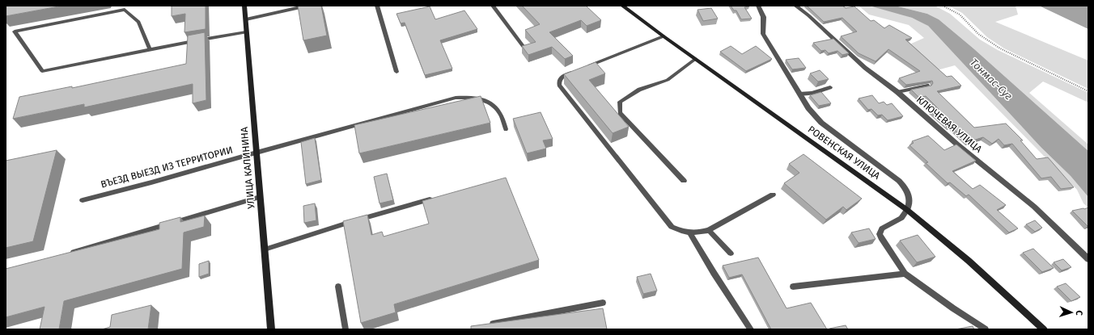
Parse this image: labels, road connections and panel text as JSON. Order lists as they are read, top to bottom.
{
  "streets": {
    "main road": ["РОВЕНСКАЯ УЛИЦА", "УЛИЦА КАЛИНИНА"],
    "street": ["КЛЮЧЕВАЯ УЛИЦА", "ВЪЕЗД ВЫЕЗД ИЗ ТЕРРИТОРИИ"]
  },
  "crossings": [
    ["ВЪЕЗД ВЫЕЗД ИЗ ТЕРРИТОРИИ", "УЛИЦА КАЛИНИНА"]
  ],
  "water": ["Тонмас-Суг"],
  "north": "right"
}
